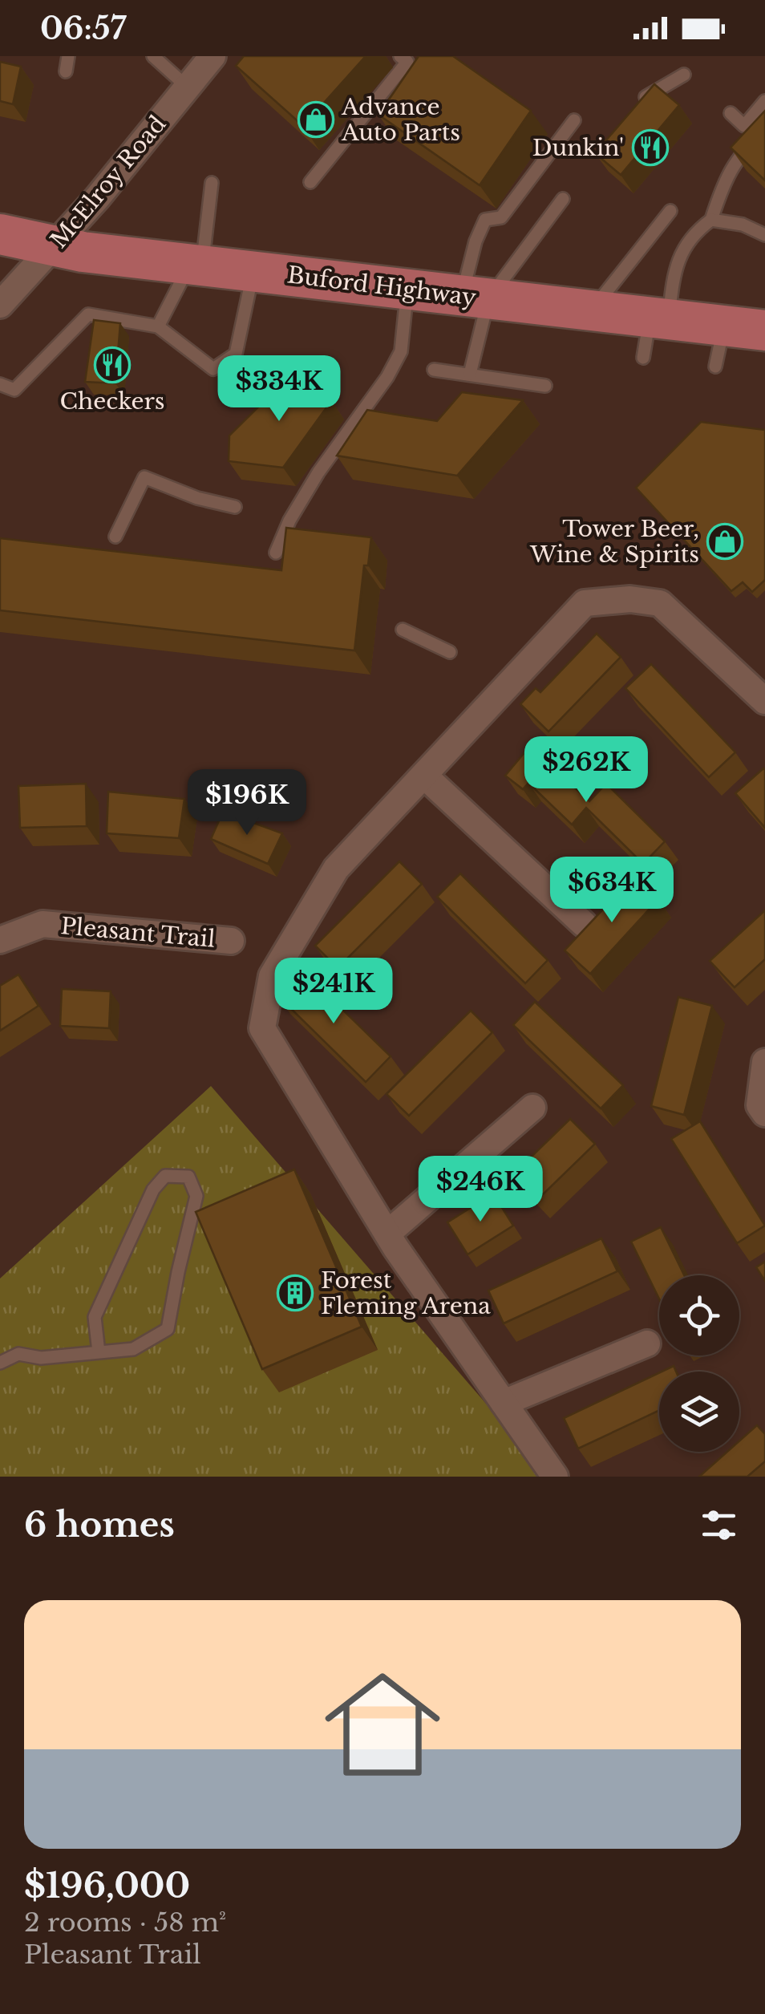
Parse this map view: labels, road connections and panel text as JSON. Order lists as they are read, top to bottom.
{
  "streets": {
    "main road": ["Buford Highway"],
    "street": ["McElroy Road", "Pleasant Trail"]
  },
  "crossings": [
    ["McElroy Road", "Buford Highway"]
  ],
  "places": {
    "shop": ["Advance Auto Parts", "Tower Beer, Wine & Spirits"],
    "restaurant": ["Dunkin'", "Checkers"],
    "building": ["Forest Fleming Arena"]
  },
  "page": {
    "status": "06:57",
    "price": [
      "$334K",
      "$262K",
      "$196K",
      "$634K",
      "$241K",
      "$246K"
    ],
    "heading": "6 homes",
    "list": [
      {
        "name": "$196,000",
        "note": "2 rooms · 58 m² · Pleasant Trail"
      }
    ]
  }
}
